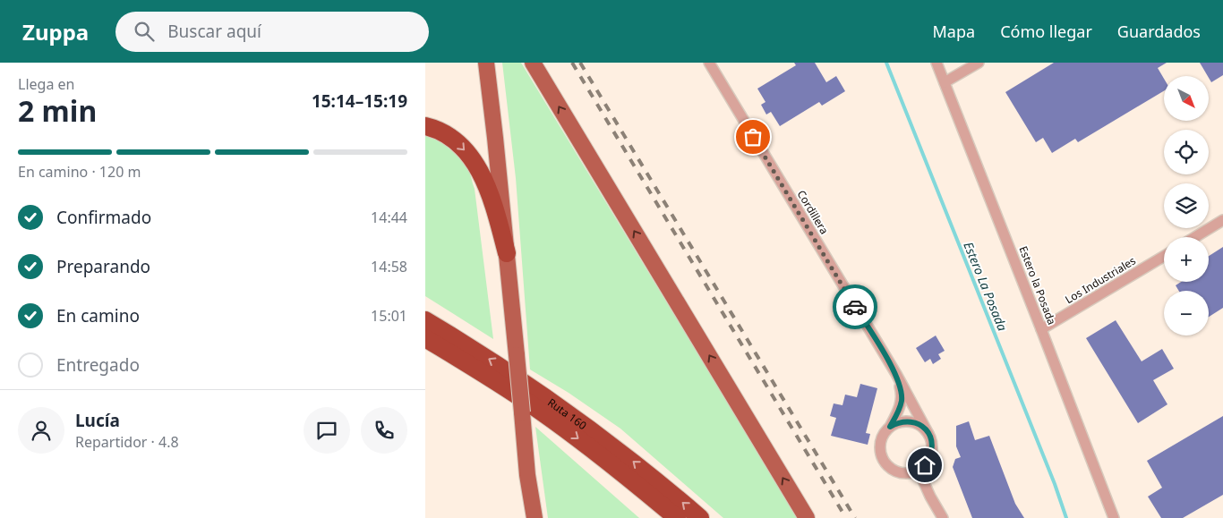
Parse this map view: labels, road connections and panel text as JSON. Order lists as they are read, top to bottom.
{
  "streets": {
    "highway": ["Ruta 160"],
    "street": ["Cordillera", "Los Industriales", "Estero la Posada"]
  },
  "crossings": [
    ["Los Industriales", "Estero la Posada"]
  ],
  "water": ["Estero La Posada"],
  "north": "bottom right",
  "page": {
    "header": "Zuppa",
    "search": "Buscar aquí",
    "nav": ["Mapa", "Cómo llegar", "Guardados"],
    "heading": ["2 min", "Llega en", "15:14–15:19"],
    "panel": ["Lucía", "Repartidor · 4.8"],
    "map_buttons": ["+", "−"],
    "bar": "En camino · 120 m",
    "list": [
      ["Confirmado", "14:44"],
      ["Preparando", "14:58"],
      ["En camino", "15:01"],
      "Entregado"
    ]
  }
}
